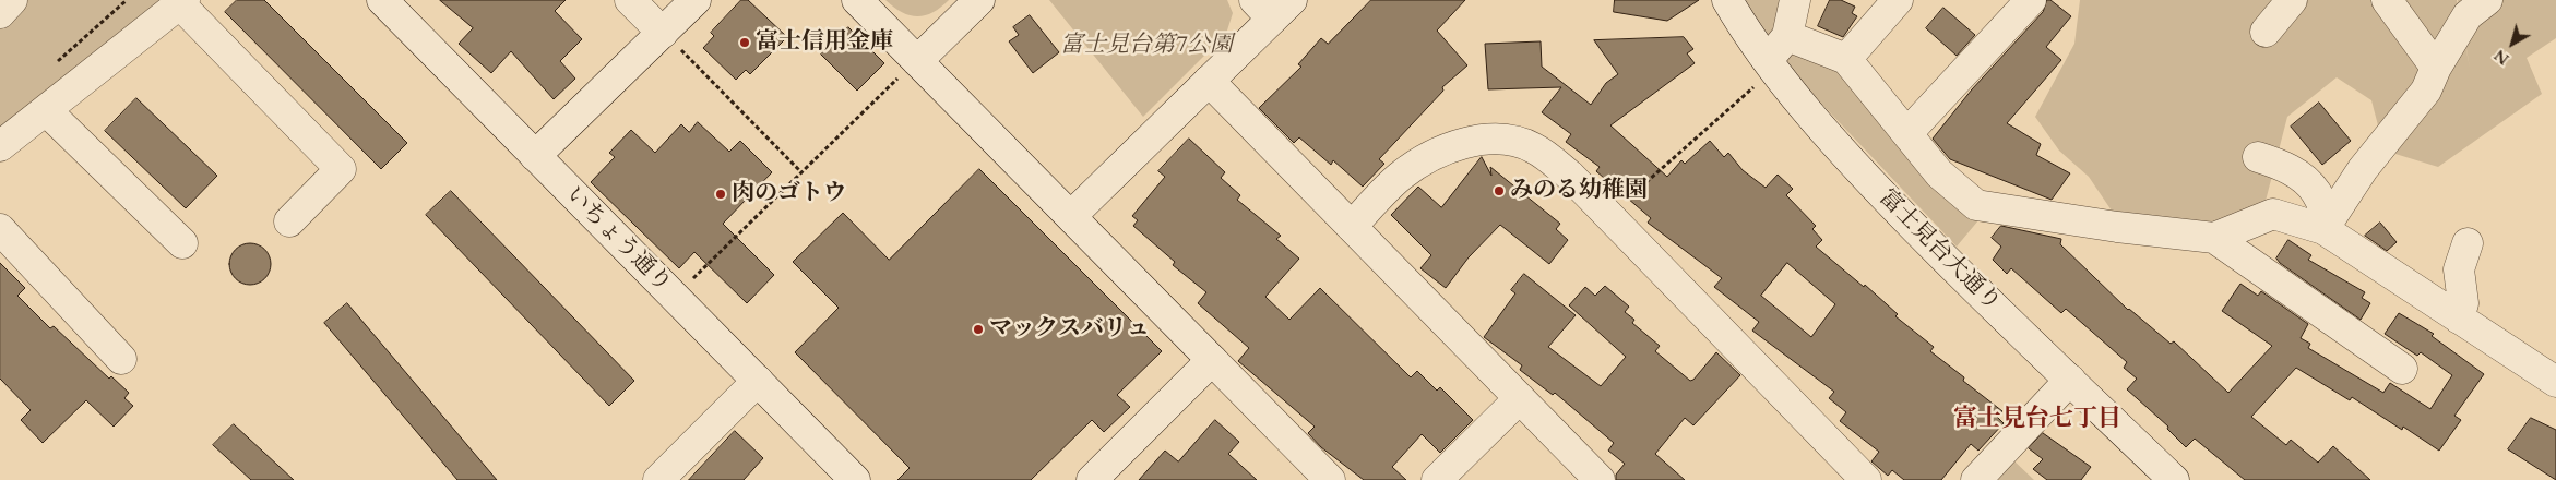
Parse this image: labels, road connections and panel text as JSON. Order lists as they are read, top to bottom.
{
  "streets": {
    "street": ["いちょう通り", "富士見台大通り"]
  },
  "districts": ["富士見台七丁目"],
  "parks": ["富士見台第7公園"],
  "places": [
    "富士信用金庫",
    "みのる幼稚園",
    "肉のゴトウ",
    "マックスバリュ"
  ],
  "north": "bottom left"
}
